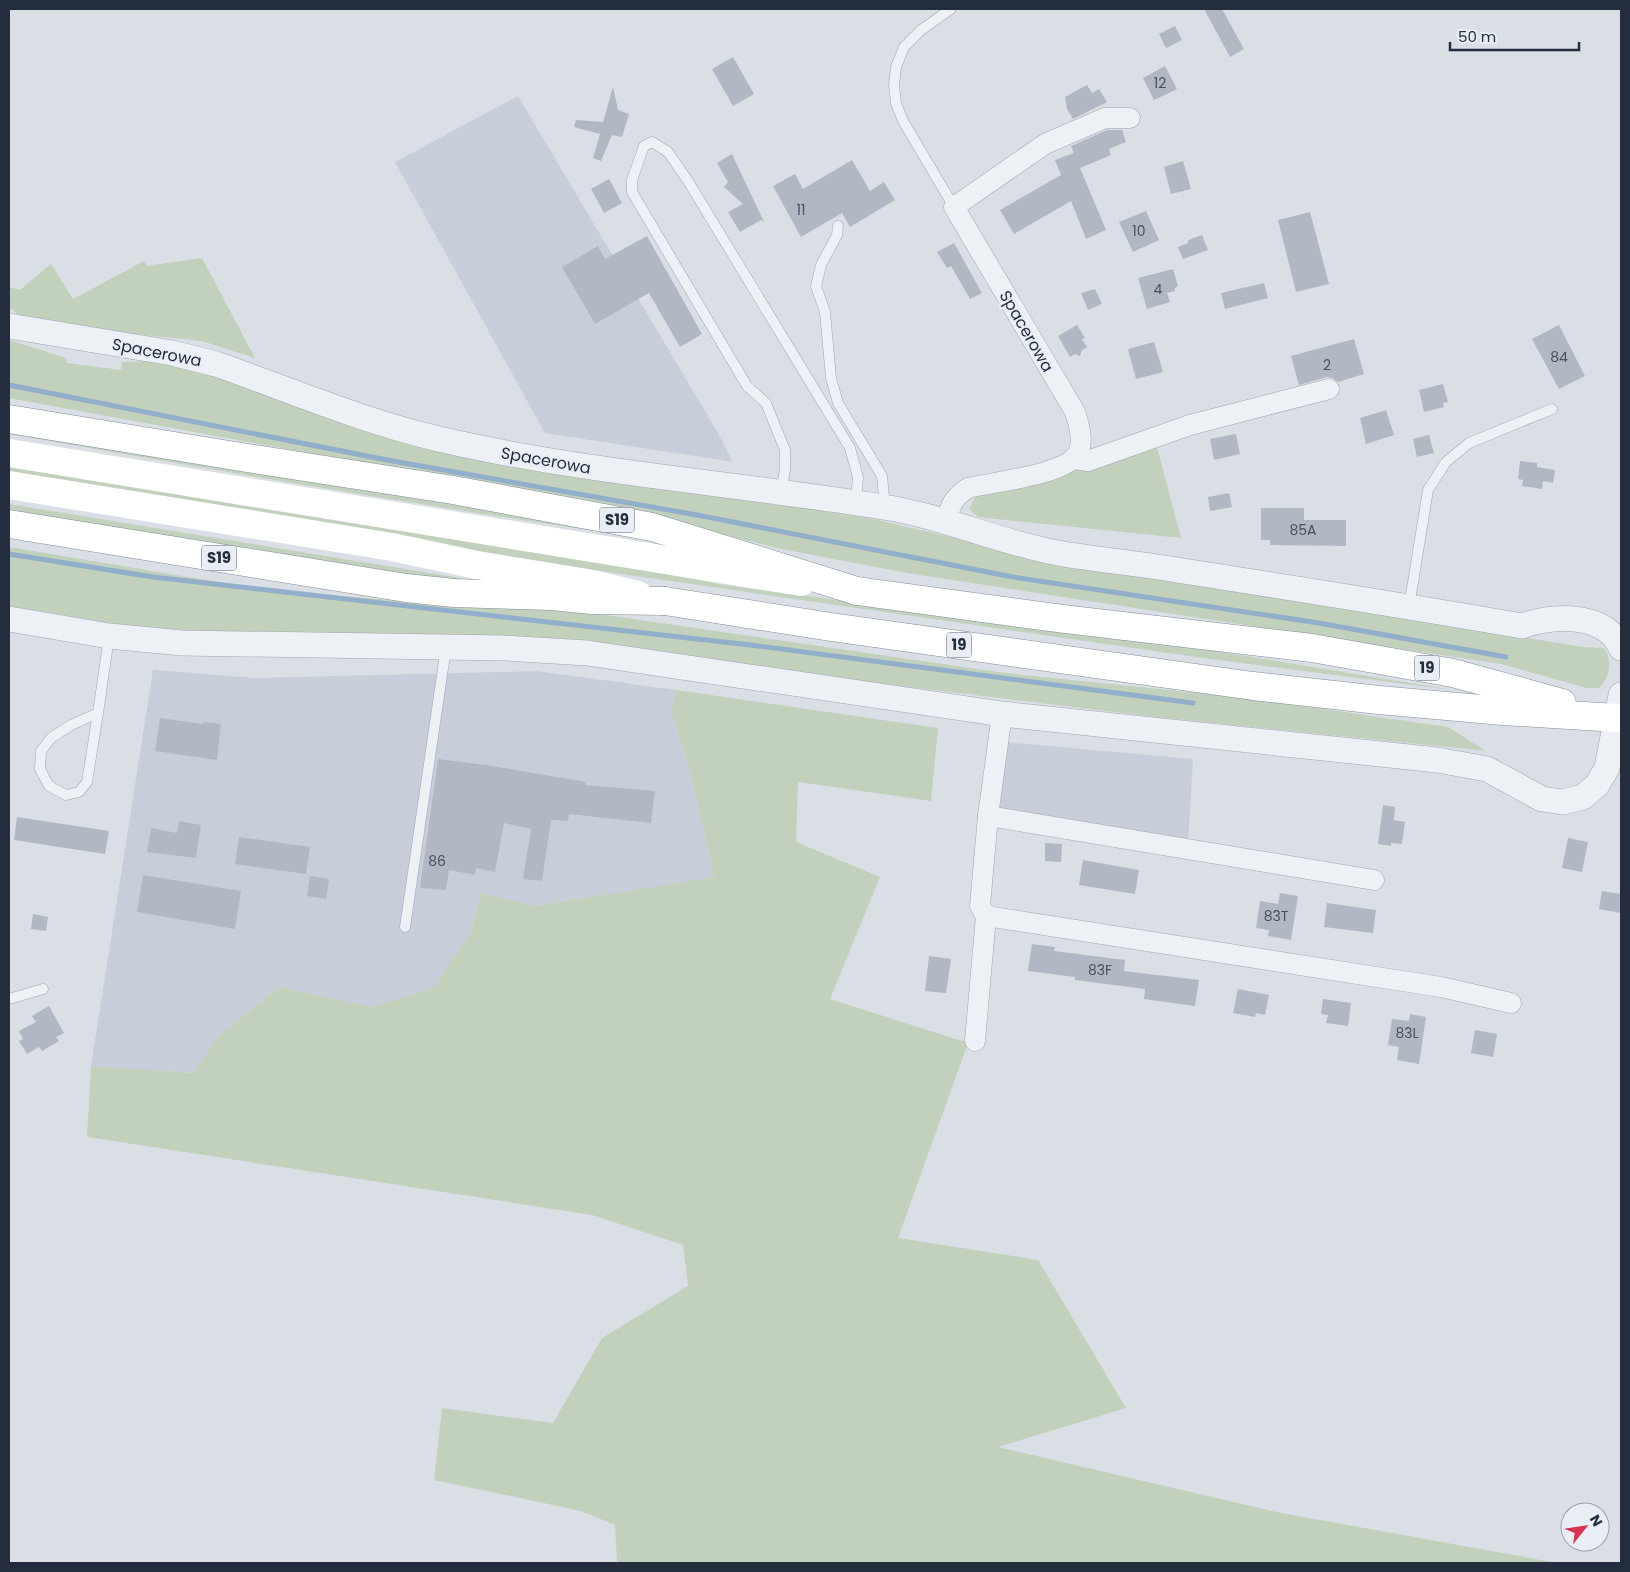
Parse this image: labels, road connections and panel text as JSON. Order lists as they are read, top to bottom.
{
  "streets": {
    "main road": ["S19", "19"],
    "street": ["Spacerowa"]
  },
  "crossings": [
    ["S19", "19"]
  ],
  "house_numbers": [
    "12",
    "11",
    "10",
    "4",
    "84",
    "2",
    "85A",
    "86",
    "83T",
    "83F",
    "83L"
  ],
  "scale_bar": "50 m",
  "north": "top right"
}
